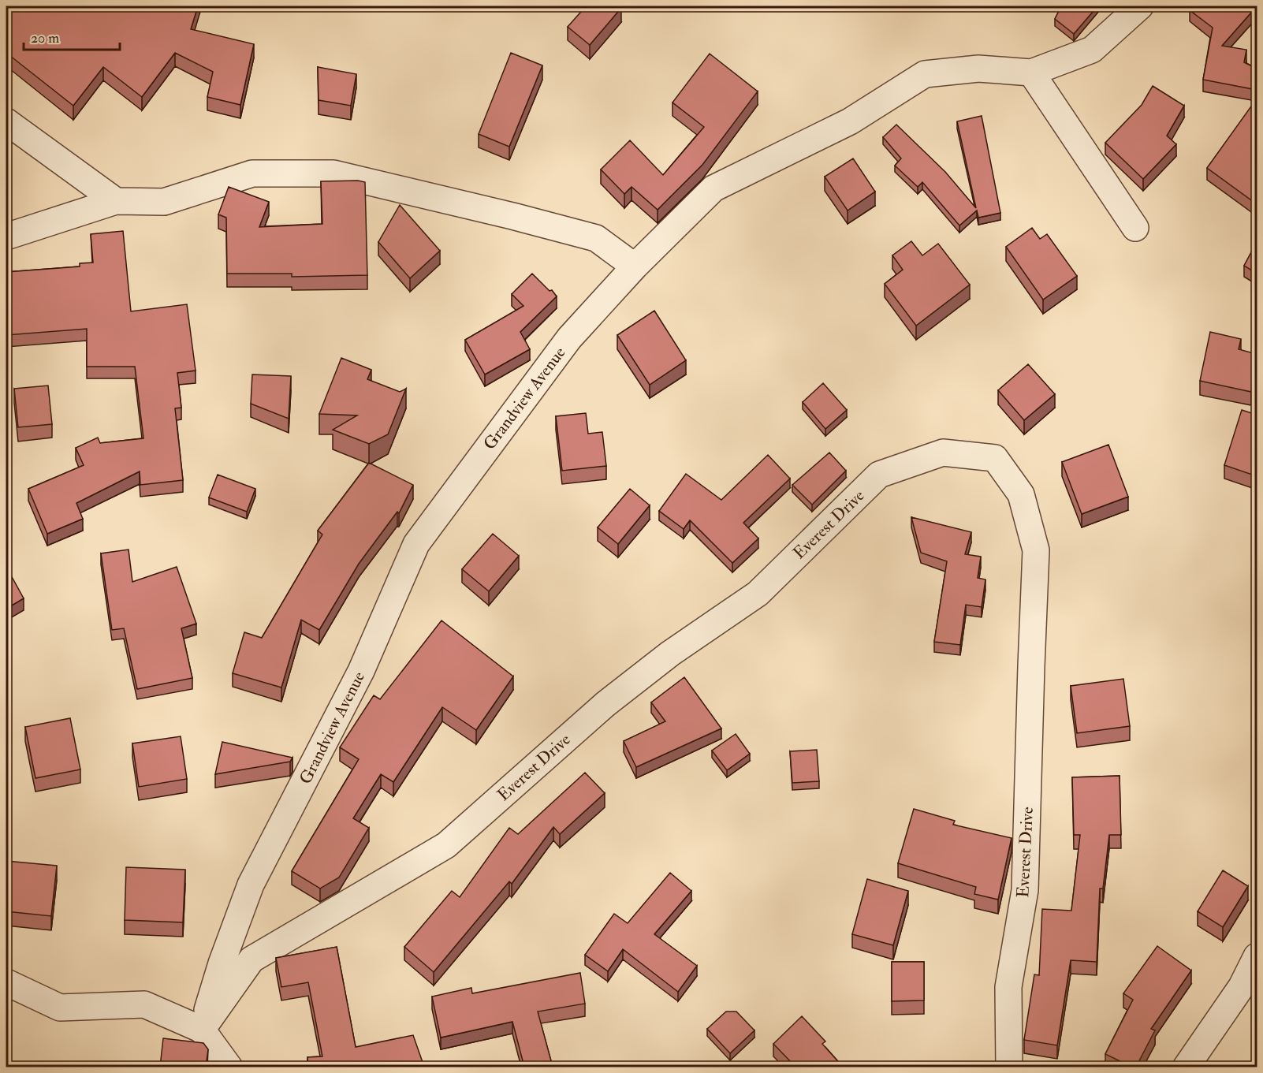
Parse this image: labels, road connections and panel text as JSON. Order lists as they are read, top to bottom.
{
  "streets": {
    "street": ["Grandview Avenue", "Everest Drive"]
  },
  "crossings": [
    ["Grandview Avenue", "Everest Drive"]
  ],
  "scale_bar": "20 m"
}
